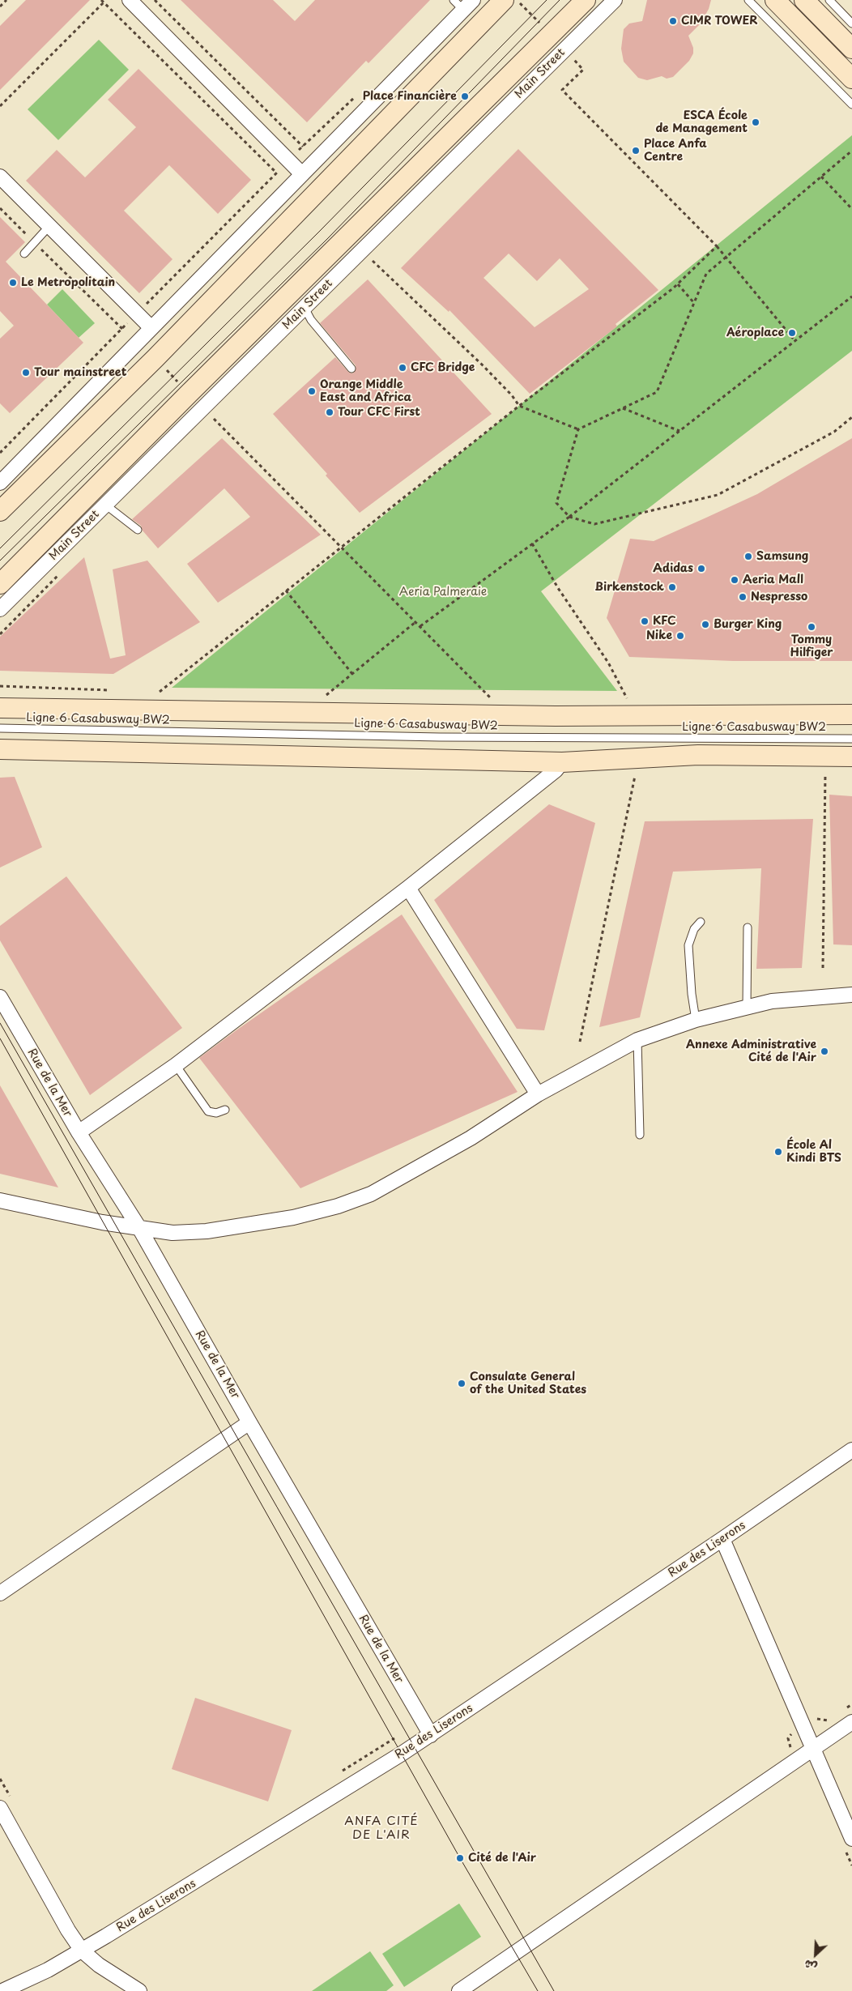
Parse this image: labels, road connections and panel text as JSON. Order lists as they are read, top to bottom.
{
  "streets": {
    "main road": ["Main Street"],
    "street": ["Rue de la Mer", "Rue des Liserons"],
    "lane": ["Ligne 6 Casabusway BW2"]
  },
  "crossings": [
    ["Rue de la Mer", "Rue des Liserons"]
  ],
  "districts": ["ANFA CITÉ DE L'AIR"],
  "parks": ["Aeria Palmeraie"],
  "places": [
    "CIMR TOWER",
    "Place Financière",
    "ESCA École de Management",
    "Place Anfa Centre",
    "Le Metropolitain",
    "Aéroplace",
    "CFC Bridge",
    "Tour mainstreet",
    "Orange Middle East and Africa",
    "Tour CFC First",
    "Samsung",
    "Adidas",
    "Aeria Mall",
    "Birkenstock",
    "Nespresso",
    "KFC",
    "Burger King",
    "Tommy Hilfiger",
    "Nike",
    "Annexe Administrative Cité de l'Air",
    "École Al Kindi BTS",
    "Consulate General of the United States",
    "Cité de l'Air"
  ],
  "north": "bottom left"
}
